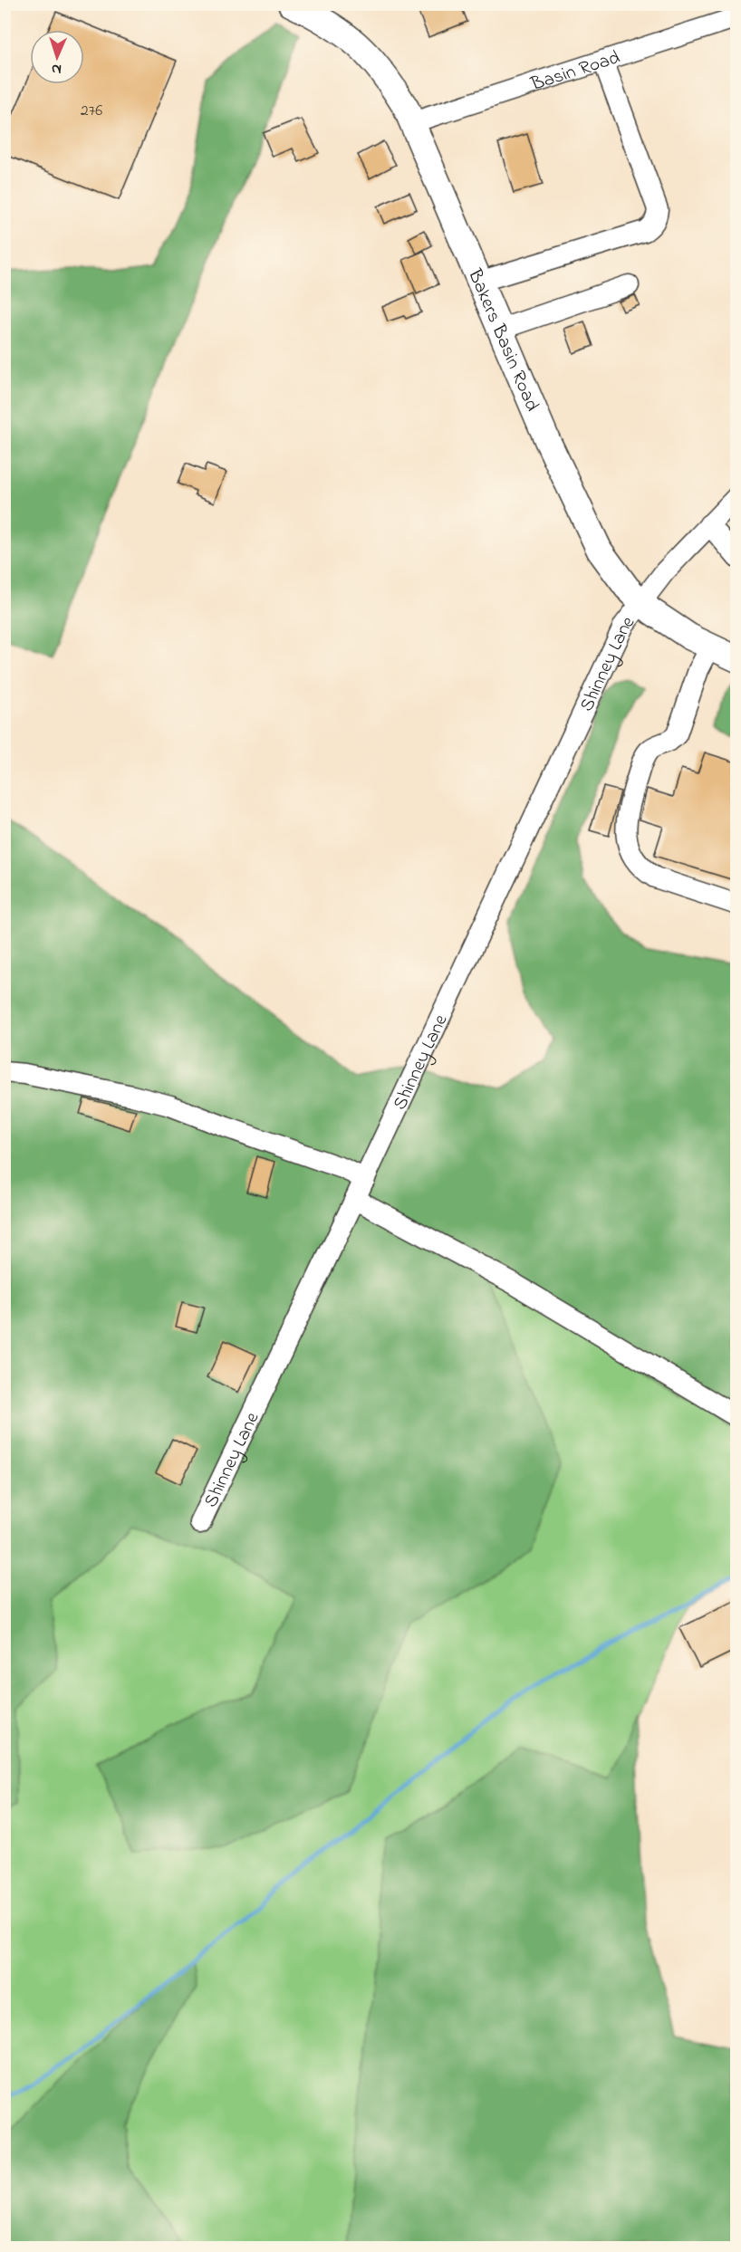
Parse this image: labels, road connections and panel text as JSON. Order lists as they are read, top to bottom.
{
  "streets": {
    "main road": ["Bakers Basin Road"],
    "street": ["Basin Road", "Shinney Lane"]
  },
  "crossings": [
    ["Basin Road", "Bakers Basin Road"],
    ["Bakers Basin Road", "Shinney Lane"]
  ],
  "house_numbers": ["276"],
  "north": "bottom"
}
